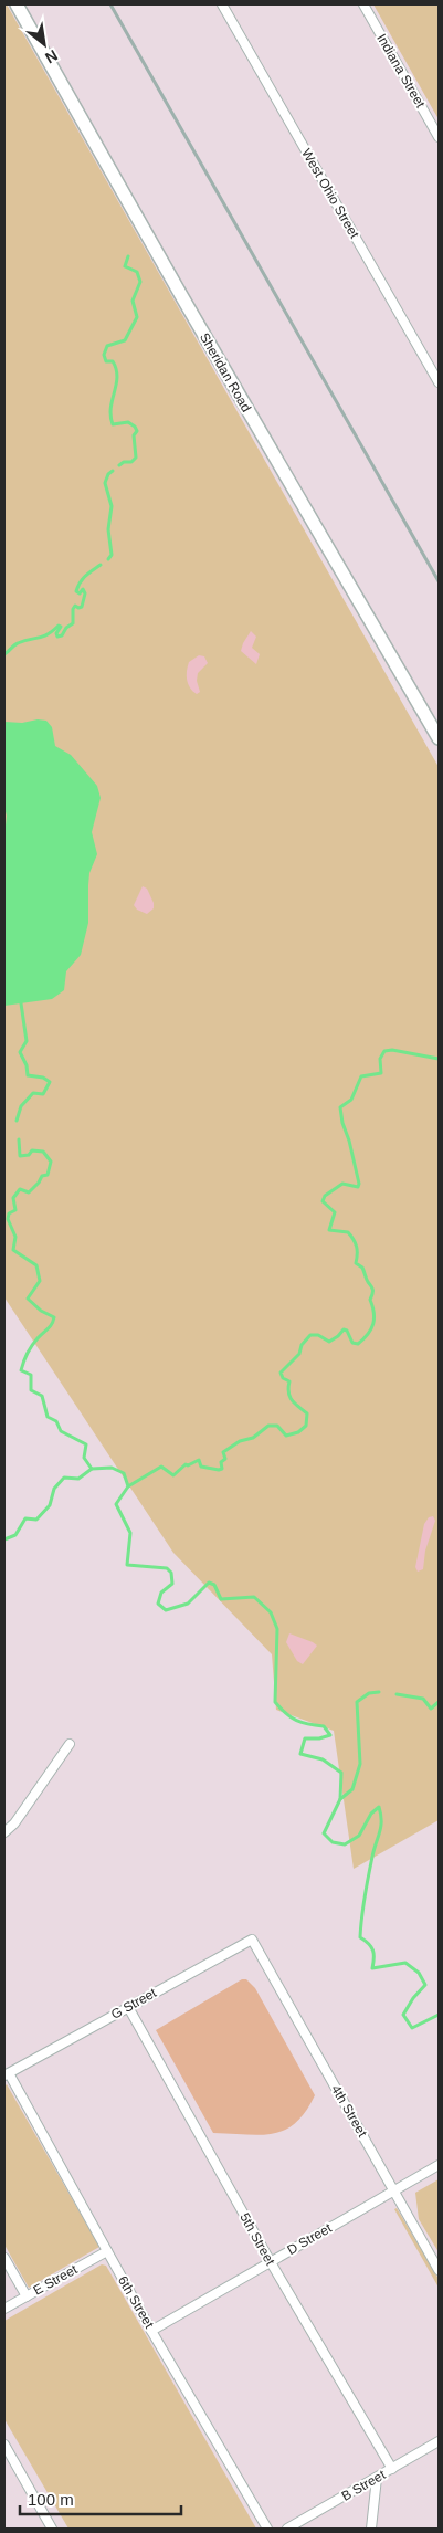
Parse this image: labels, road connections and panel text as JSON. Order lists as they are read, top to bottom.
{
  "streets": {
    "main road": ["Sheridan Road"],
    "street": [
      "Indiana Street",
      "West Ohio Street",
      "G Street",
      "4th Street",
      "5th Street",
      "D Street",
      "E Street",
      "6th Street",
      "B Street"
    ]
  },
  "crossings": [
    ["G Street", "4th Street"],
    ["G Street", "5th Street"],
    ["G Street", "6th Street"],
    ["4th Street", "D Street"],
    ["5th Street", "D Street"],
    ["5th Street", "B Street"],
    ["D Street", "6th Street"],
    ["E Street", "6th Street"]
  ],
  "scale_bar": "100 m",
  "north": "bottom right"
}
